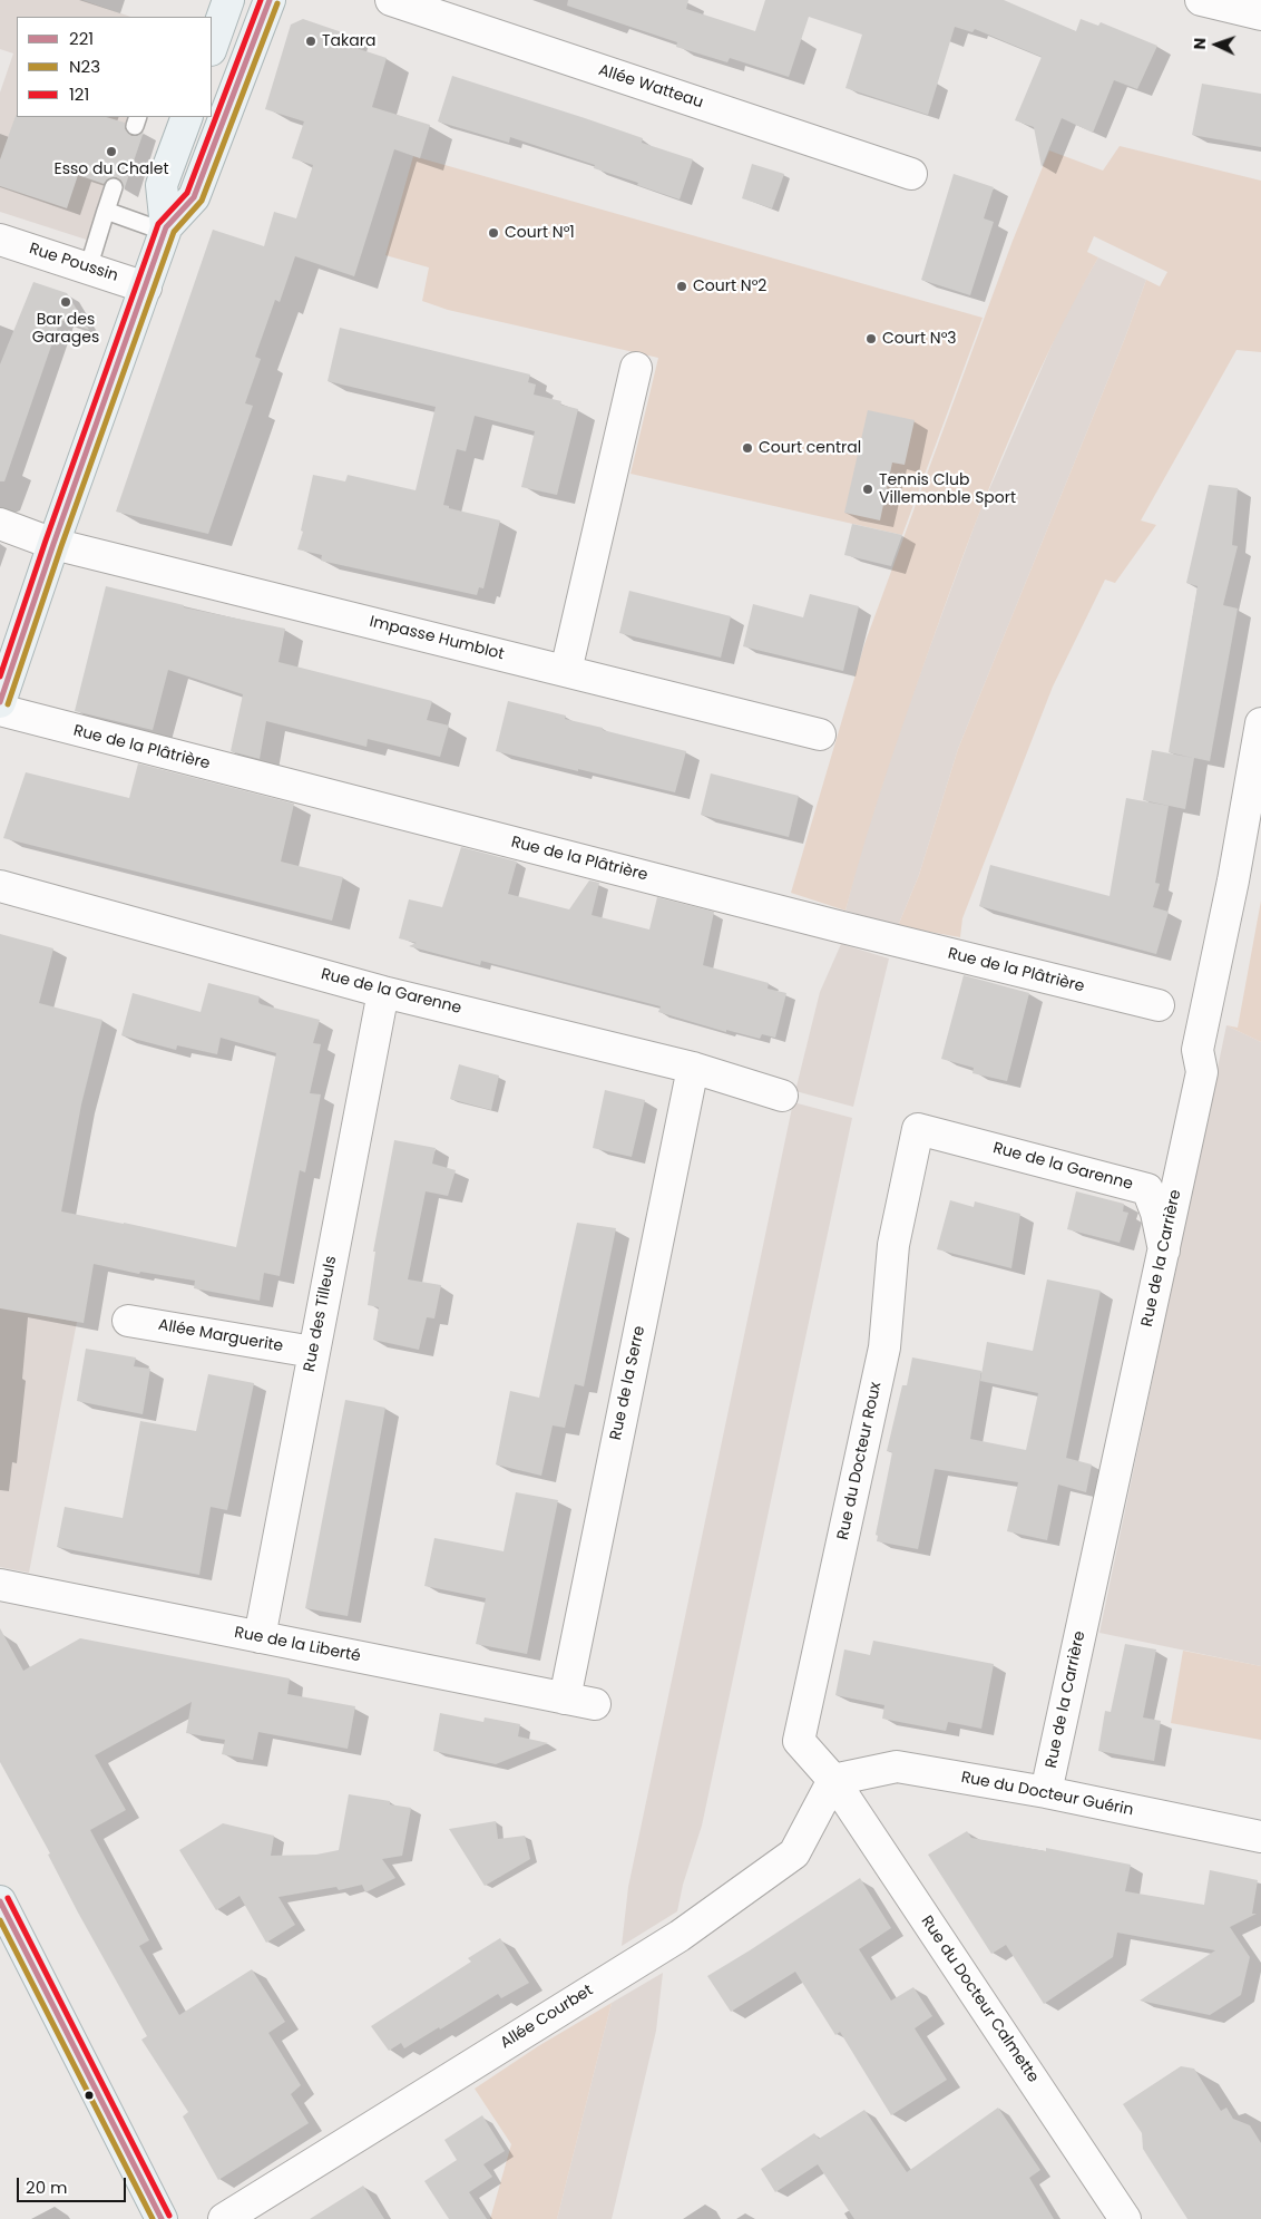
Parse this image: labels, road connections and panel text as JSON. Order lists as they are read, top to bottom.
{
  "streets": {
    "street": [
      "Allée Watteau",
      "Rue Poussin",
      "Impasse Humblot",
      "Rue de la Plâtrière",
      "Rue de la Garenne",
      "Rue de la Carrière",
      "Rue des Tilleuls",
      "Allée Marguerite",
      "Rue de la Serre",
      "Rue du Docteur Roux",
      "Rue de la Liberté",
      "Rue du Docteur Guérin",
      "Rue du Docteur Calmette",
      "Allée Courbet"
    ]
  },
  "crossings": [
    ["Rue de la Garenne", "Rue de la Carrière"],
    ["Rue de la Garenne", "Rue des Tilleuls"],
    ["Rue de la Garenne", "Rue de la Serre"],
    ["Rue de la Garenne", "Rue du Docteur Roux"],
    ["Rue de la Carrière", "Rue du Docteur Guérin"],
    ["Rue des Tilleuls", "Allée Marguerite"],
    ["Rue des Tilleuls", "Rue de la Liberté"],
    ["Rue de la Serre", "Rue de la Liberté"],
    ["Rue du Docteur Roux", "Rue du Docteur Guérin"],
    ["Rue du Docteur Roux", "Rue du Docteur Calmette"],
    ["Rue du Docteur Roux", "Allée Courbet"],
    ["Rue du Docteur Guérin", "Rue du Docteur Calmette"],
    ["Rue du Docteur Guérin", "Allée Courbet"],
    ["Rue du Docteur Calmette", "Allée Courbet"]
  ],
  "places": [
    "Takara",
    "Esso du Chalet",
    "Court N°1",
    "Court N°2",
    "Bar des Garages",
    "Court N°3",
    "Court central",
    "Tennis Club Villemonble Sport"
  ],
  "lines": ["transit line 221", "transit line 121", "transit line N23"],
  "legend": ["221", "N23", "121"],
  "scale_bar": "20 m",
  "north": "left"
}
